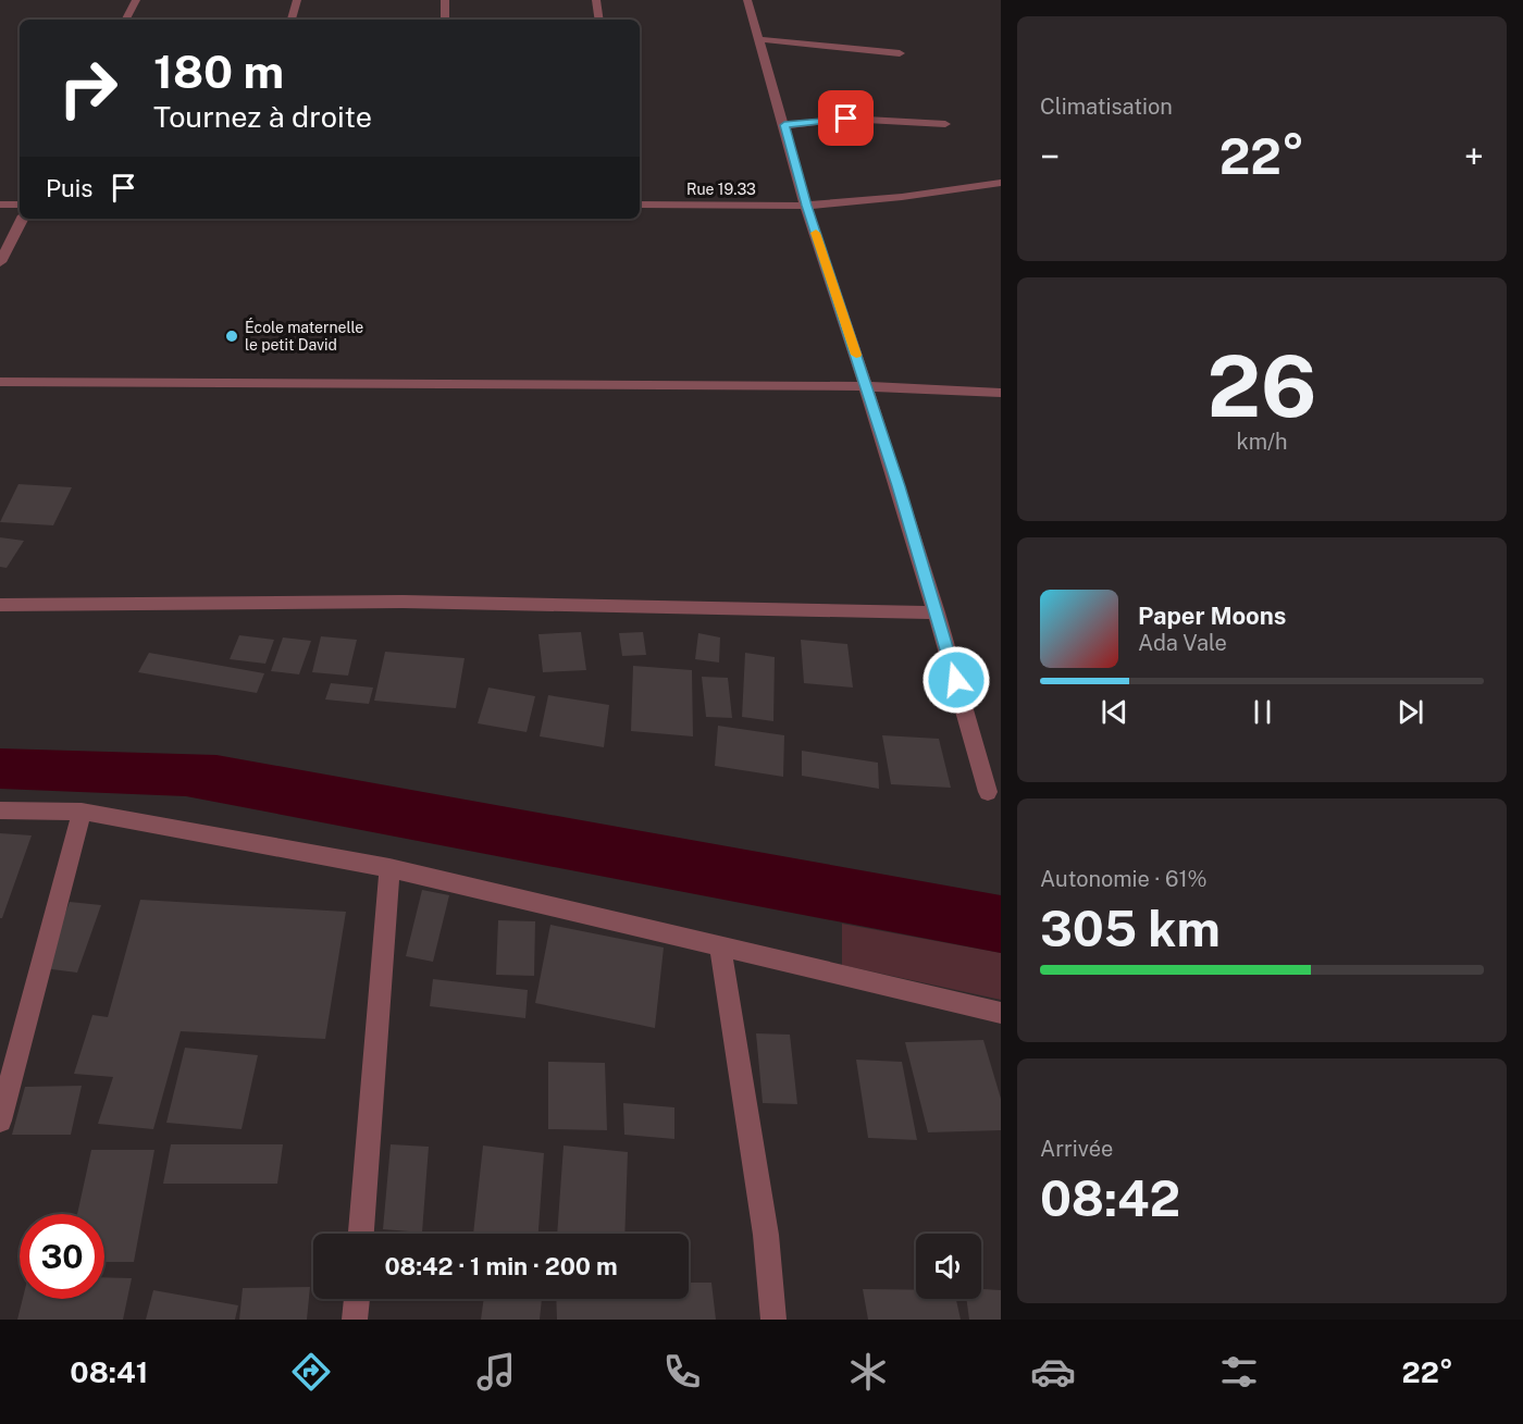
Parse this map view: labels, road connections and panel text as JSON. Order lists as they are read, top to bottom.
{
  "streets": {
    "street": ["Rue 19.33"]
  },
  "places": ["École maternelle le petit David"],
  "page": {
    "tile": [
      "Climatisation",
      ["26", "km/h"],
      ["Autonomie · 61%", "305 km"],
      ["Arrivée", "08:42"]
    ],
    "turn": ["180 m", "Tournez à droite"],
    "heat": ["−", "22°", "+"],
    "then": "Puis",
    "song": ["Paper Moons", "Ada Vale"],
    "limit": "30",
    "trip": "08:42 · 1 min · 200 m",
    "tabs": ["08:41", "22°"]
  }
}
